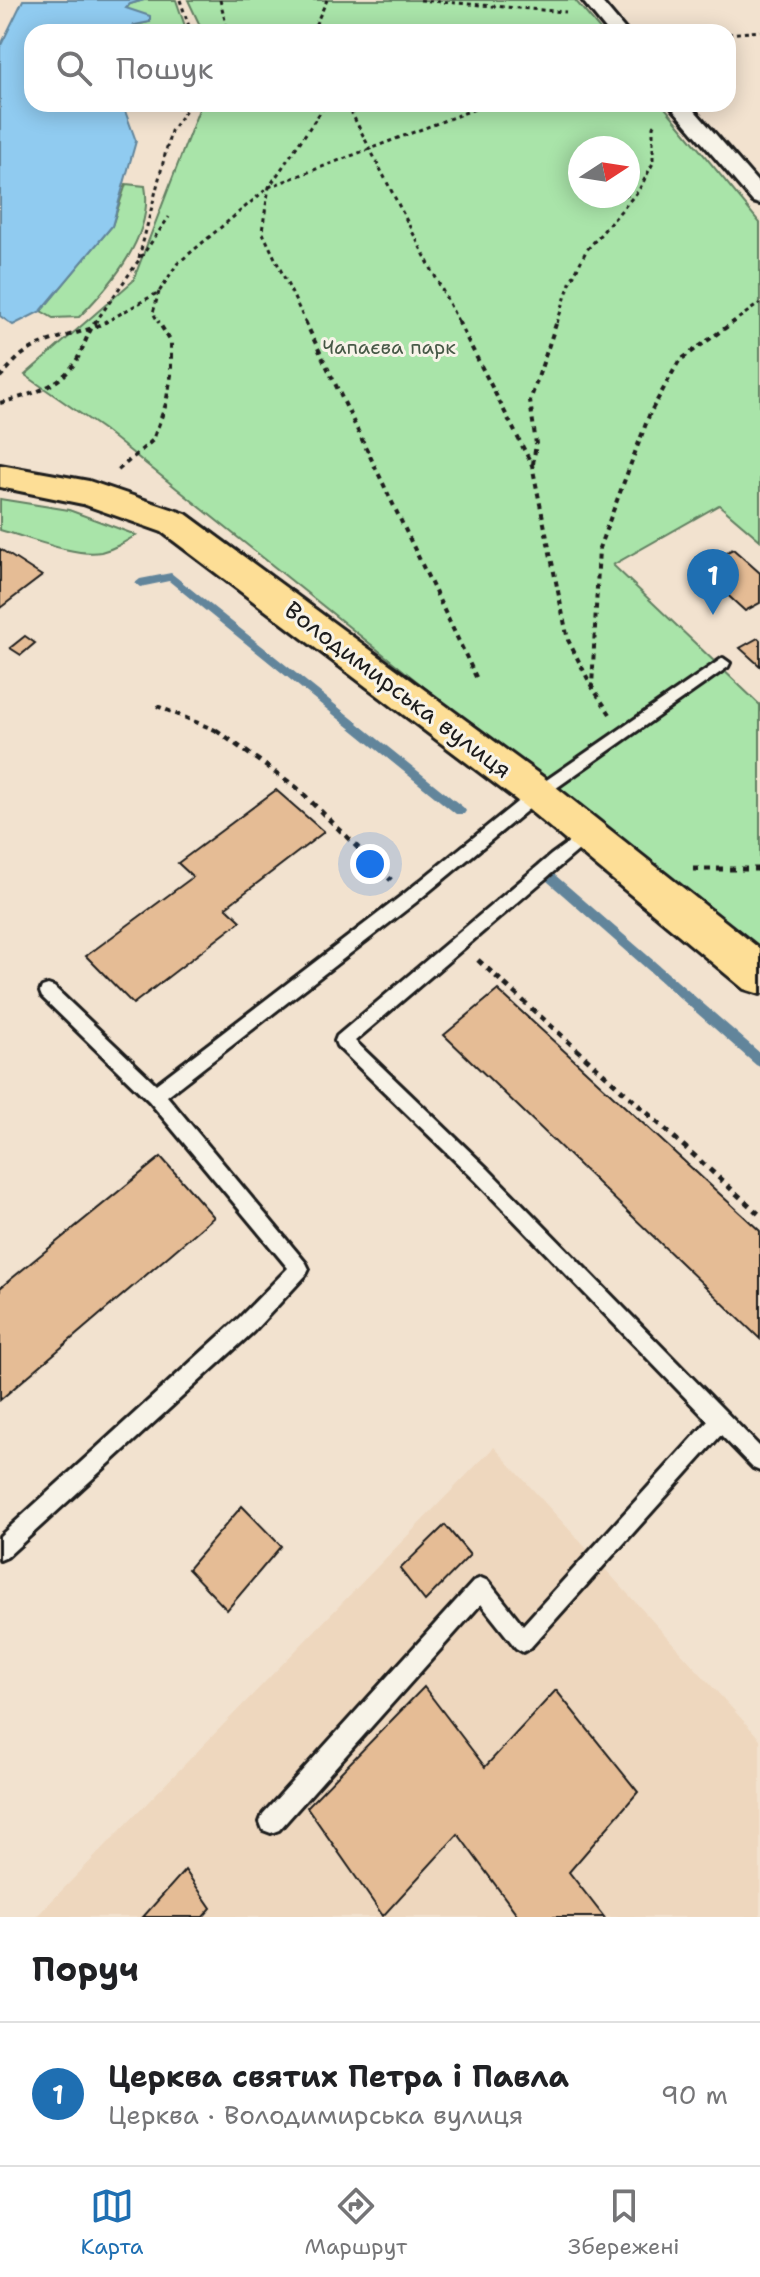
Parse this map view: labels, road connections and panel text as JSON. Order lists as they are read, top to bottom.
{
  "streets": {
    "main road": ["Володимирська вулиця"]
  },
  "parks": ["Чапаєва парк"],
  "north": "right",
  "page": {
    "search": "Пошук",
    "pins": "1",
    "heading": "Поруч",
    "list": [
      {
        "mark": "1",
        "name": "Церква святих Петра і Павла",
        "note": "Церква · Володимирська вулиця",
        "value": "90 m"
      }
    ],
    "nav": ["Карта", "Маршрут", "Збережені"]
  }
}
